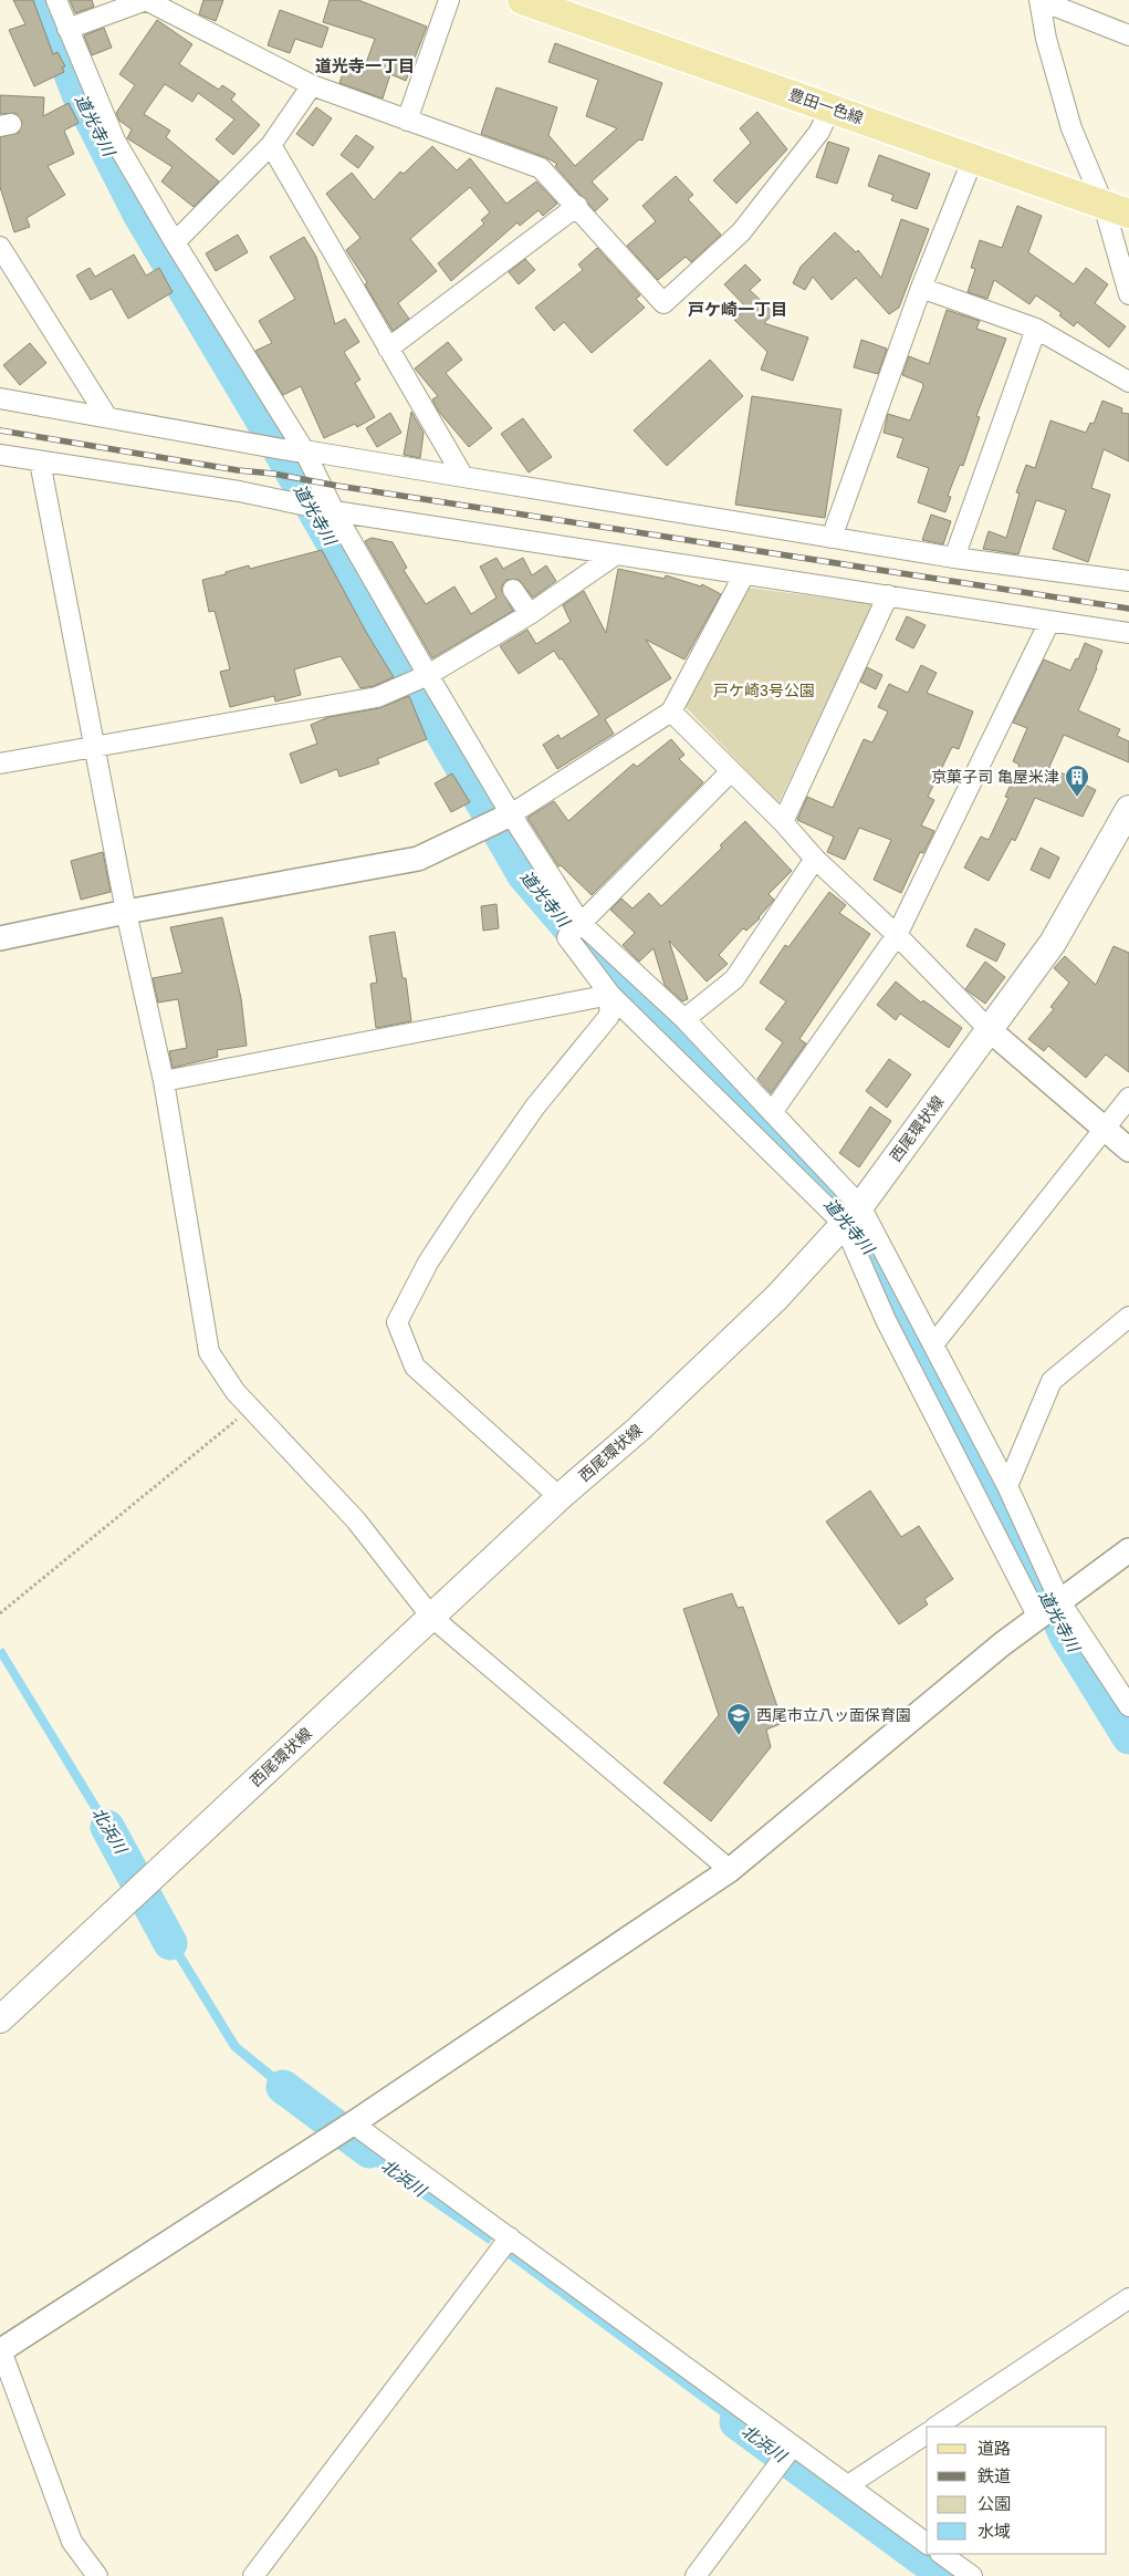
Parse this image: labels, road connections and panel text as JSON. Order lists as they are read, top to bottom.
{
  "streets": {
    "main road": ["豊田一色線", "西尾環状線"]
  },
  "districts": ["道光寺一丁目", "戸ケ崎一丁目"],
  "water": ["道光寺川", "北浜川"],
  "parks": ["戸ケ崎3号公園"],
  "places": {
    "building": ["京菓子司 亀屋米津"],
    "school or university": ["西尾市立八ッ面保育園"]
  },
  "legend": [
    "道路",
    "鉄道",
    "公園",
    "水域"
  ]
}
